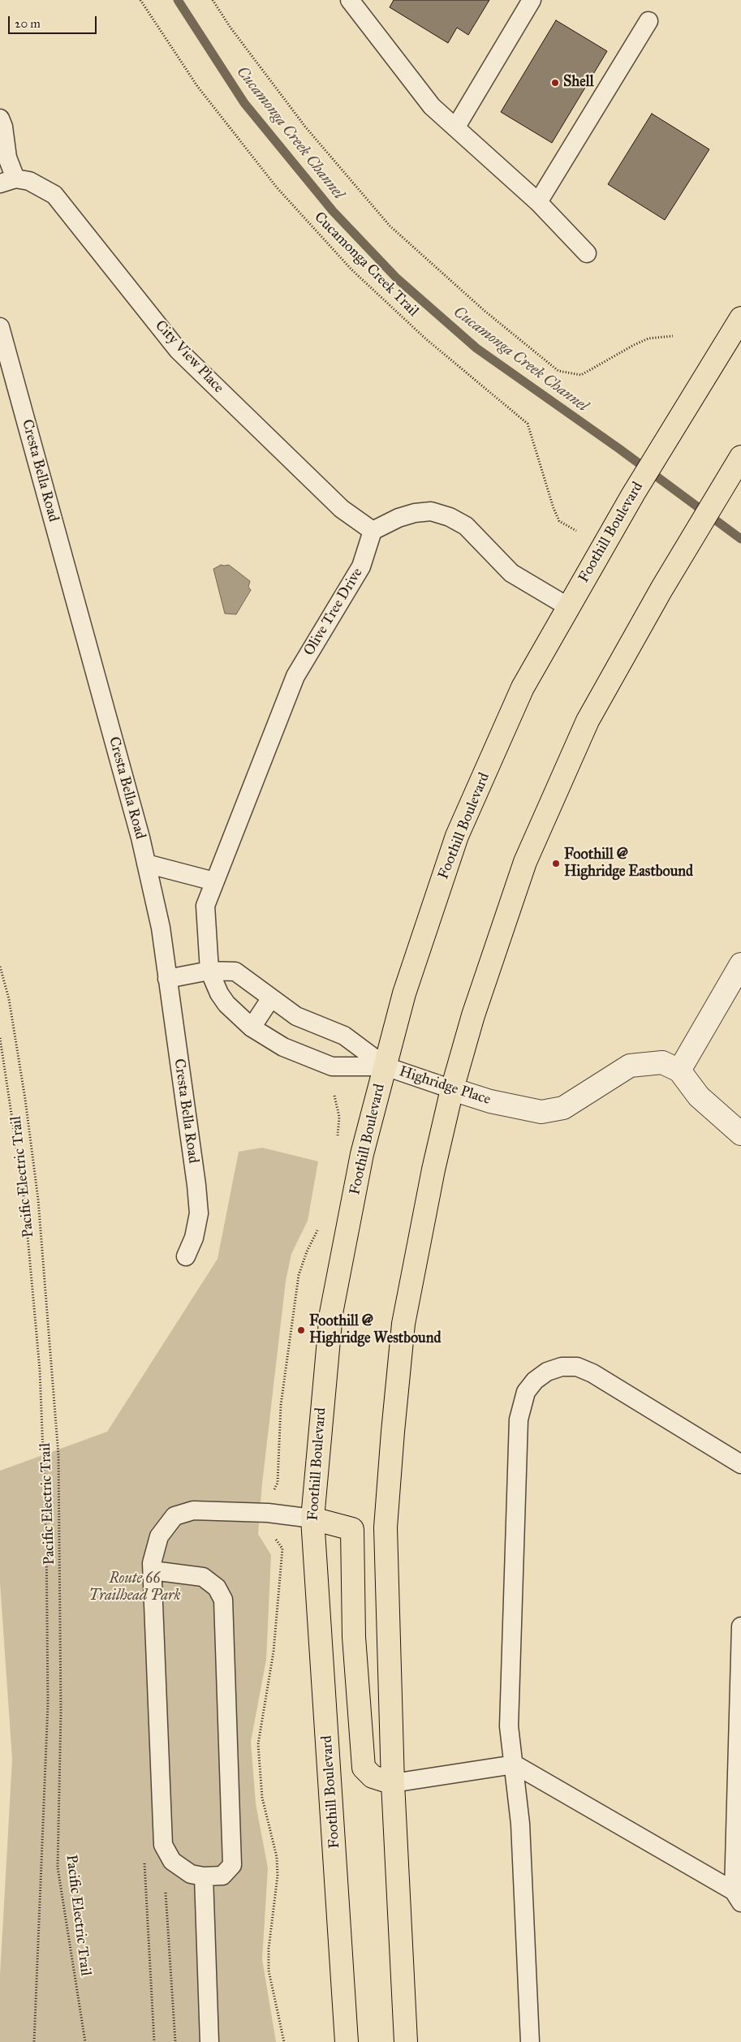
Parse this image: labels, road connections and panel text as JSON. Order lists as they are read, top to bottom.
{
  "streets": {
    "main road": ["Foothill Boulevard"],
    "street": ["Highridge Place"],
    "lane": ["City View Place", "Cresta Bella Road", "Olive Tree Drive"],
    "path": ["Cucamonga Creek Trail", "Pacific Electric Trail"]
  },
  "crossings": [
    ["City View Place", "Olive Tree Drive"],
    ["Foothill Boulevard", "Highridge Place"],
    ["Olive Tree Drive", "Highridge Place"]
  ],
  "water": ["Cucamonga Creek Channel"],
  "parks": ["Route 66 Trailhead Park"],
  "places": ["Shell", "Foothill @ Highridge Eastbound", "Foothill @ Highridge Westbound"],
  "scale_bar": "20 m"
}
